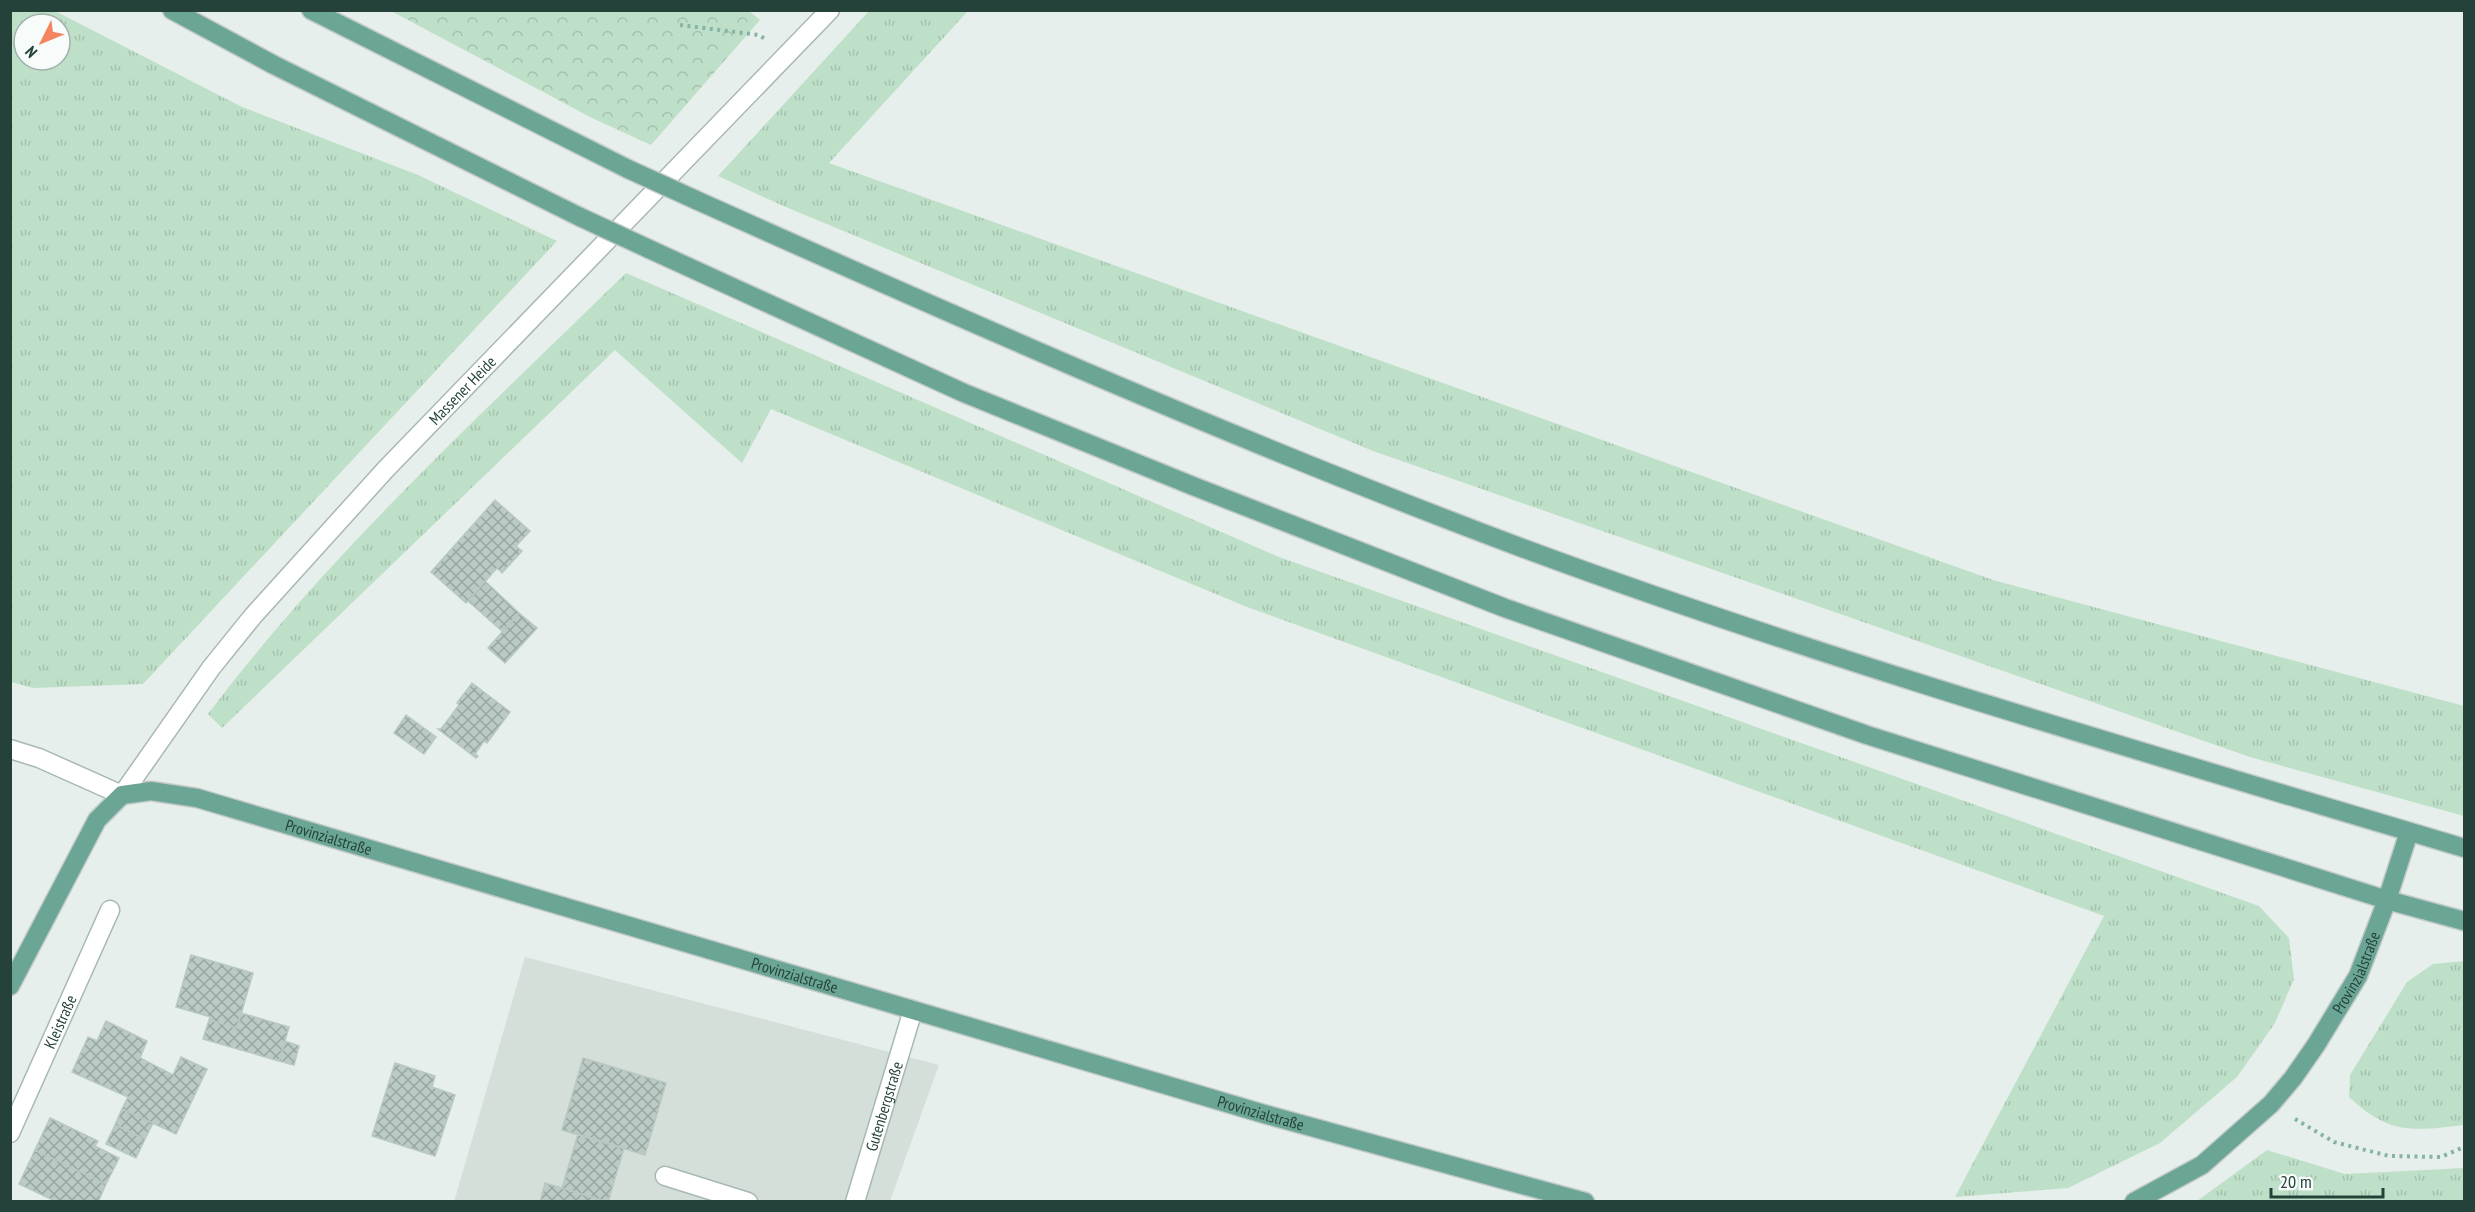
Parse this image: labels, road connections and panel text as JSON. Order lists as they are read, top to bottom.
{
  "streets": {
    "main road": ["Provinzialstraße"],
    "street": ["Massener Heide", "Kleistraße", "Gutenbergstraße"]
  },
  "crossings": [
    ["Massener Heide", "Provinzialstraße"],
    ["Provinzialstraße", "Gutenbergstraße"]
  ],
  "scale_bar": "20 m",
  "north": "bottom left"
}
